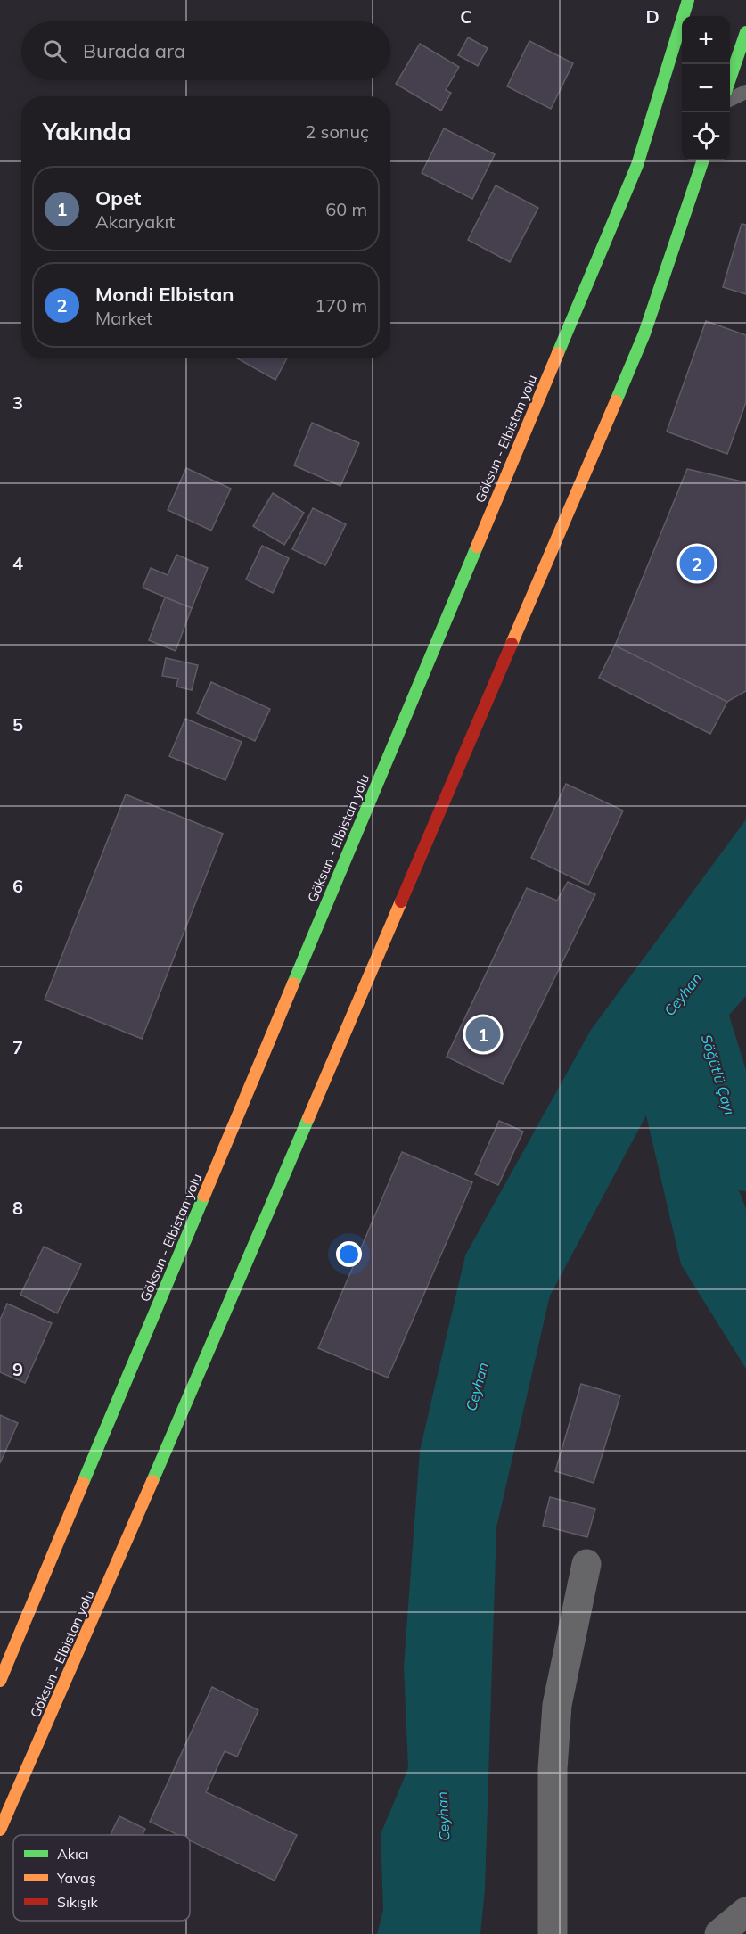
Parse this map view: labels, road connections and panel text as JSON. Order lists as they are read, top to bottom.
{
  "streets": {
    "highway": ["Göksun - Elbistan yolu"]
  },
  "water": ["Ceyhan", "Söğütlü Çayı"],
  "legend": ["Akıcı", "Yavaş", "Sıkışık"],
  "page": {
    "map_buttons": ["+", "−"],
    "search": "Burada ara",
    "heading": ["Yakında", "2 sonuç"],
    "list": [
      {
        "mark": "1",
        "name": "Opet",
        "note": "Akaryakıt",
        "value": "60 m"
      },
      {
        "mark": "2",
        "name": "Mondi Elbistan",
        "note": "Market",
        "value": "170 m"
      }
    ],
    "pins": ["2", "1"]
  },
  "grid": {
    "columns": ["C", "D"],
    "rows": [
      "3",
      "4",
      "5",
      "6",
      "7",
      "8",
      "9"
    ]
  }
}
